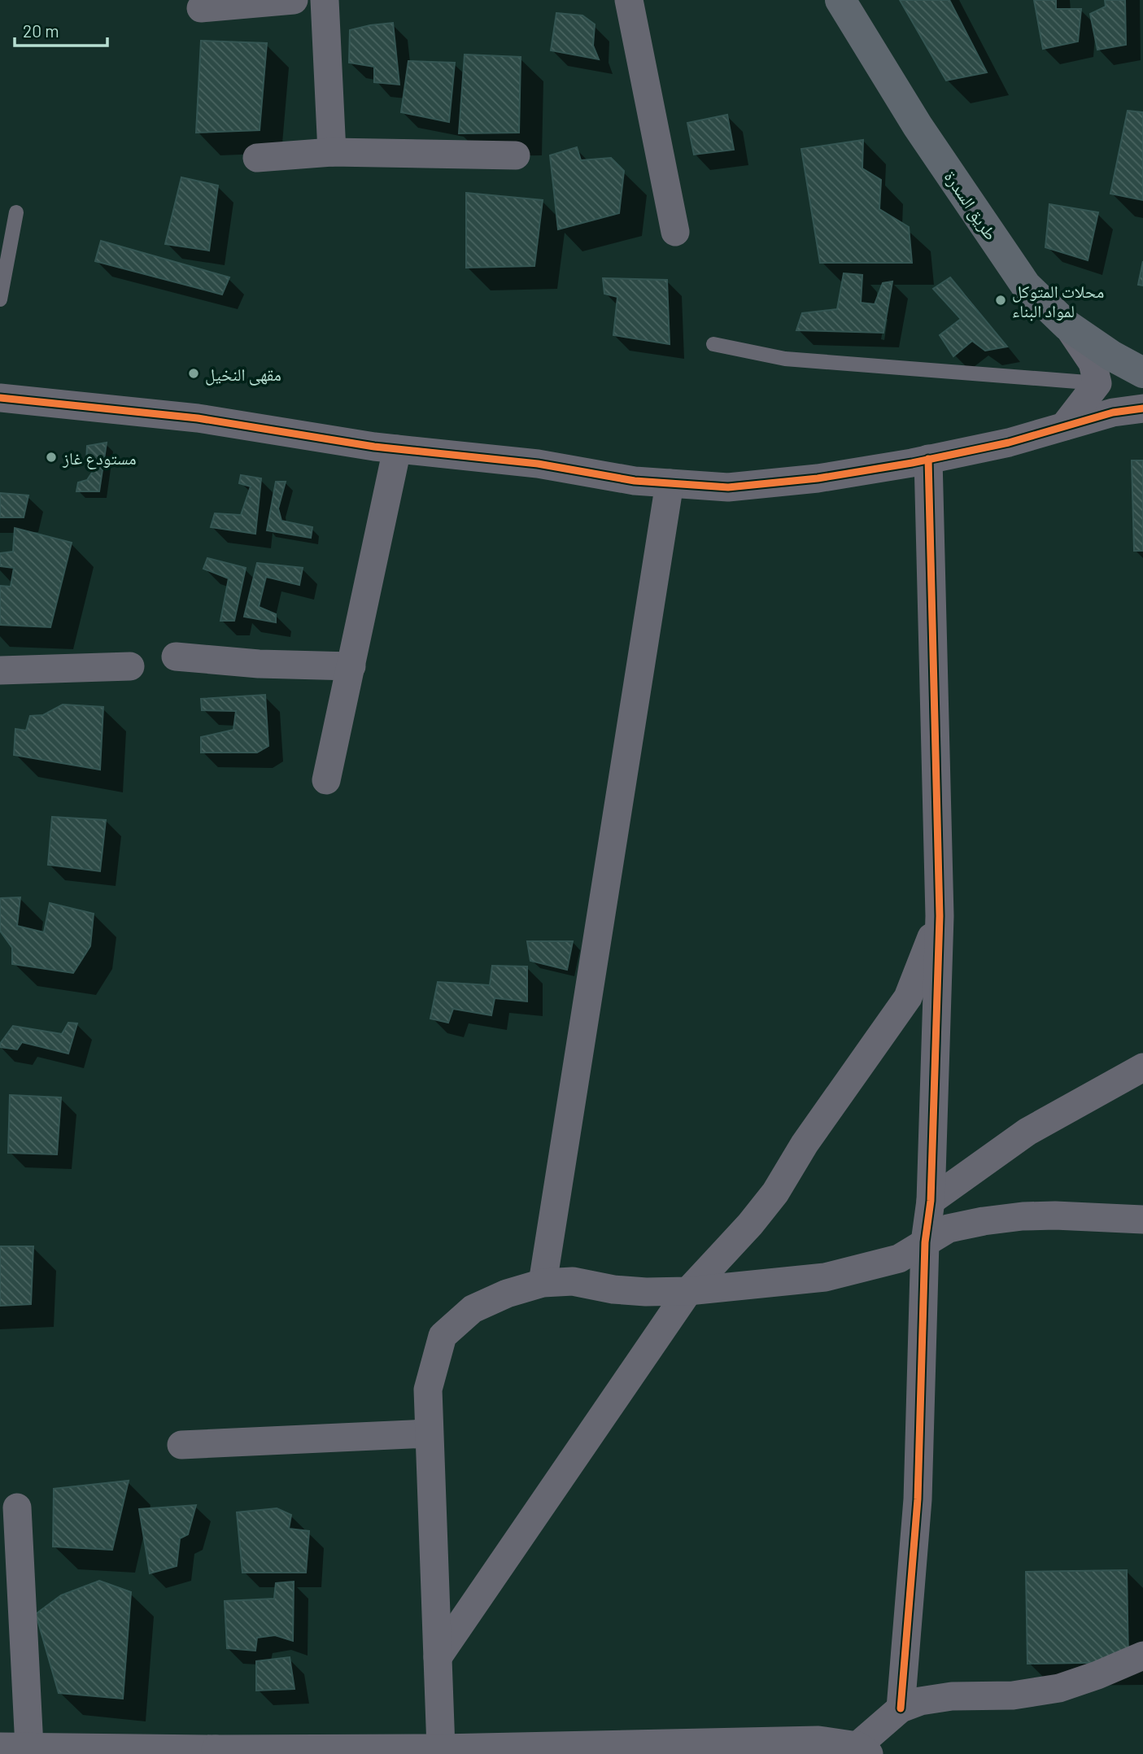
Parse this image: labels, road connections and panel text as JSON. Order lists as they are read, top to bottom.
{
  "streets": {
    "main road": ["طريق السدرة"]
  },
  "places": ["محلات المتوكل لمواد البناء", "مقهى النخيل", "مستودع غاز"],
  "scale_bar": "20 m"
}
